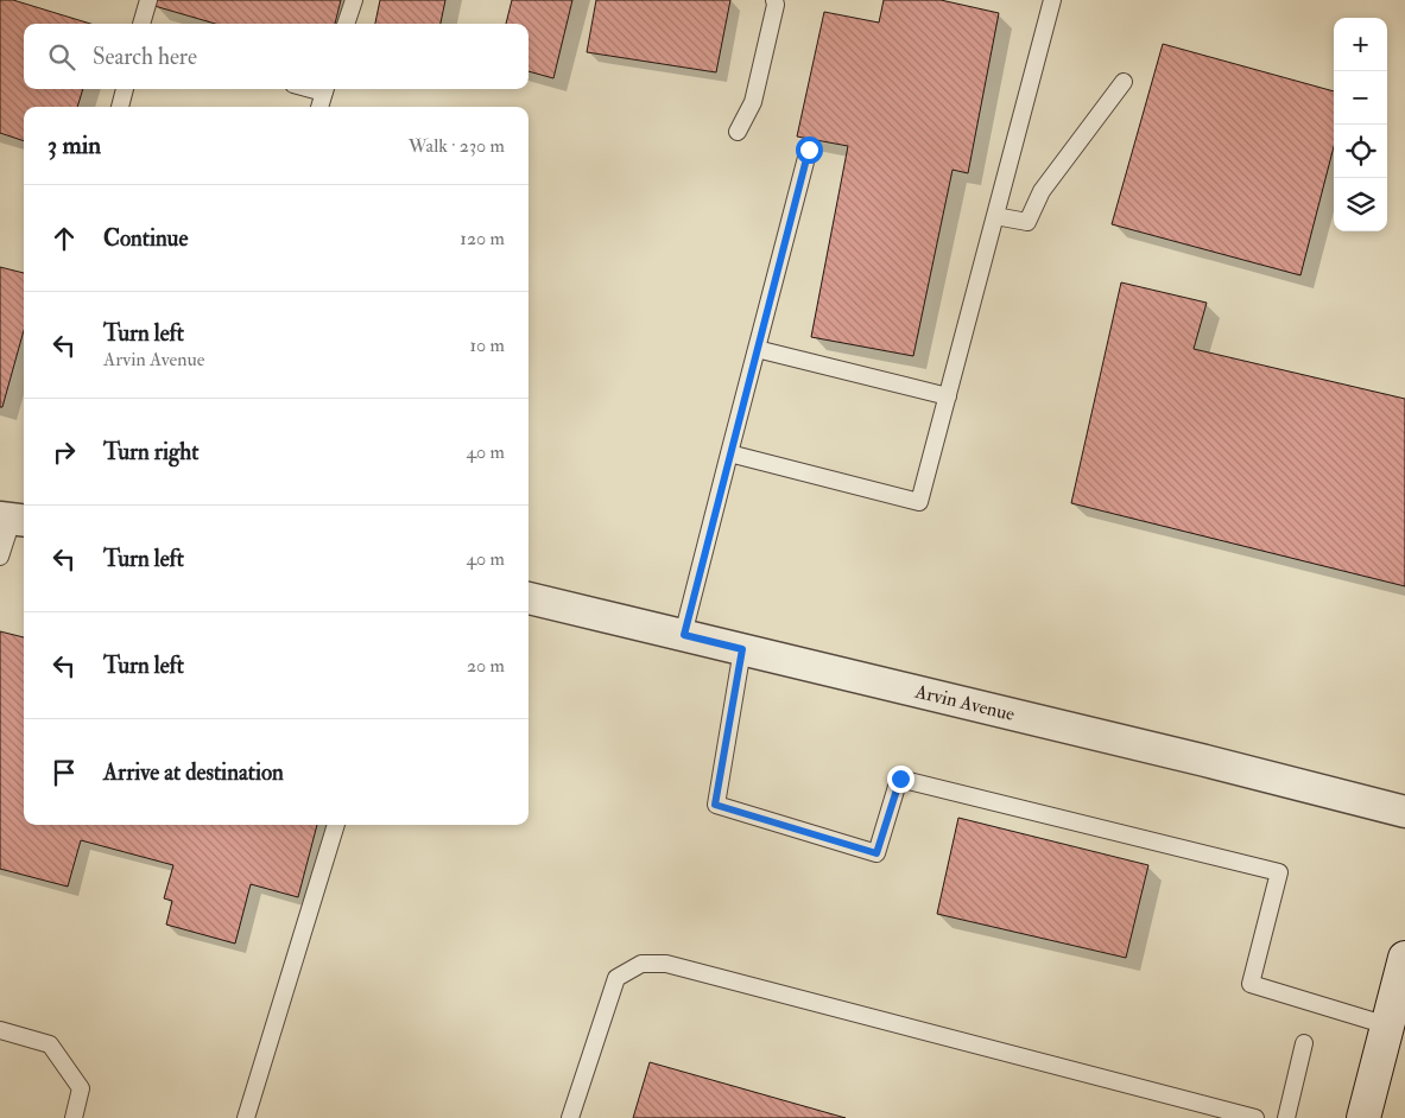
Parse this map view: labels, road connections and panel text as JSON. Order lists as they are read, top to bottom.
{
  "streets": {
    "street": ["Arvin Avenue"]
  },
  "page": {
    "map_buttons": ["+", "−"],
    "search": "Search here",
    "heading": ["3 min", "Walk · 230 m"],
    "list": [
      ["Continue", "120 m"],
      ["Turn left", "Arvin Avenue", "10 m"],
      ["Turn right", "40 m"],
      ["Turn left", "40 m"],
      ["Turn left", "20 m"],
      "Arrive at destination"
    ]
  }
}
